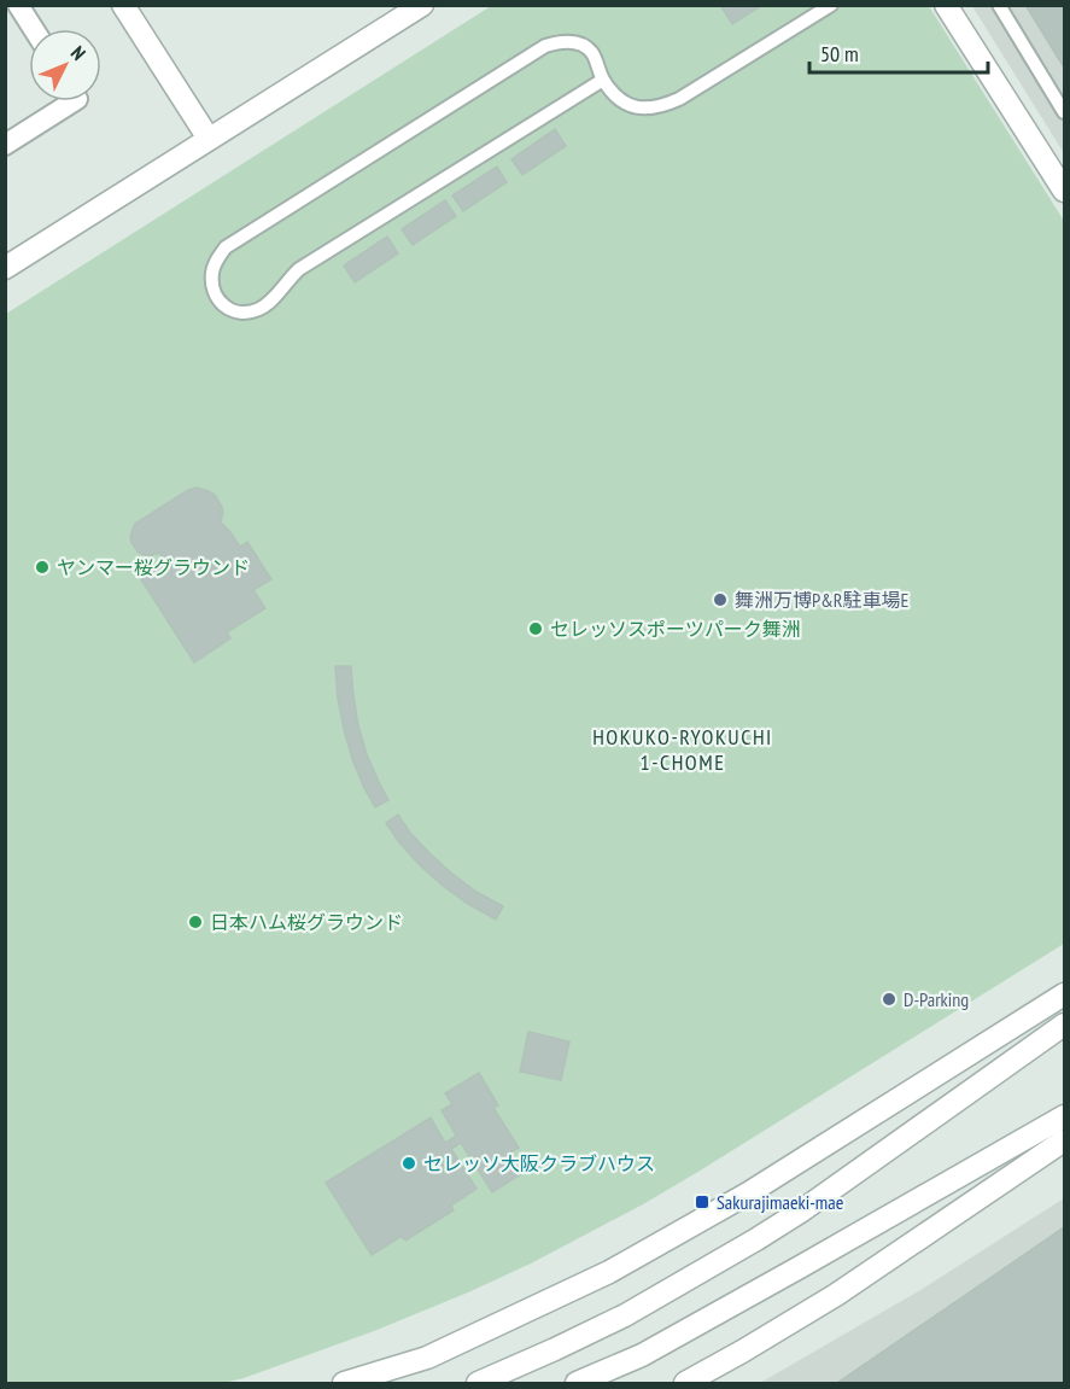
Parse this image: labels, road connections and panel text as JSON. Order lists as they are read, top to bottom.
{
  "districts": ["HOKUKO-RYOKUCHI 1-CHOME"],
  "places": {
    "other": [
      "ヤンマー桜グラウンド",
      "舞洲万博P&R駐車場E",
      "セレッソスポーツパーク舞洲",
      "日本ハム桜グラウンド",
      "D-Parking",
      "セレッソ大阪クラブハウス"
    ],
    "transit": ["Sakurajimaeki-mae"]
  },
  "scale_bar": "50 m",
  "north": "top right"
}
